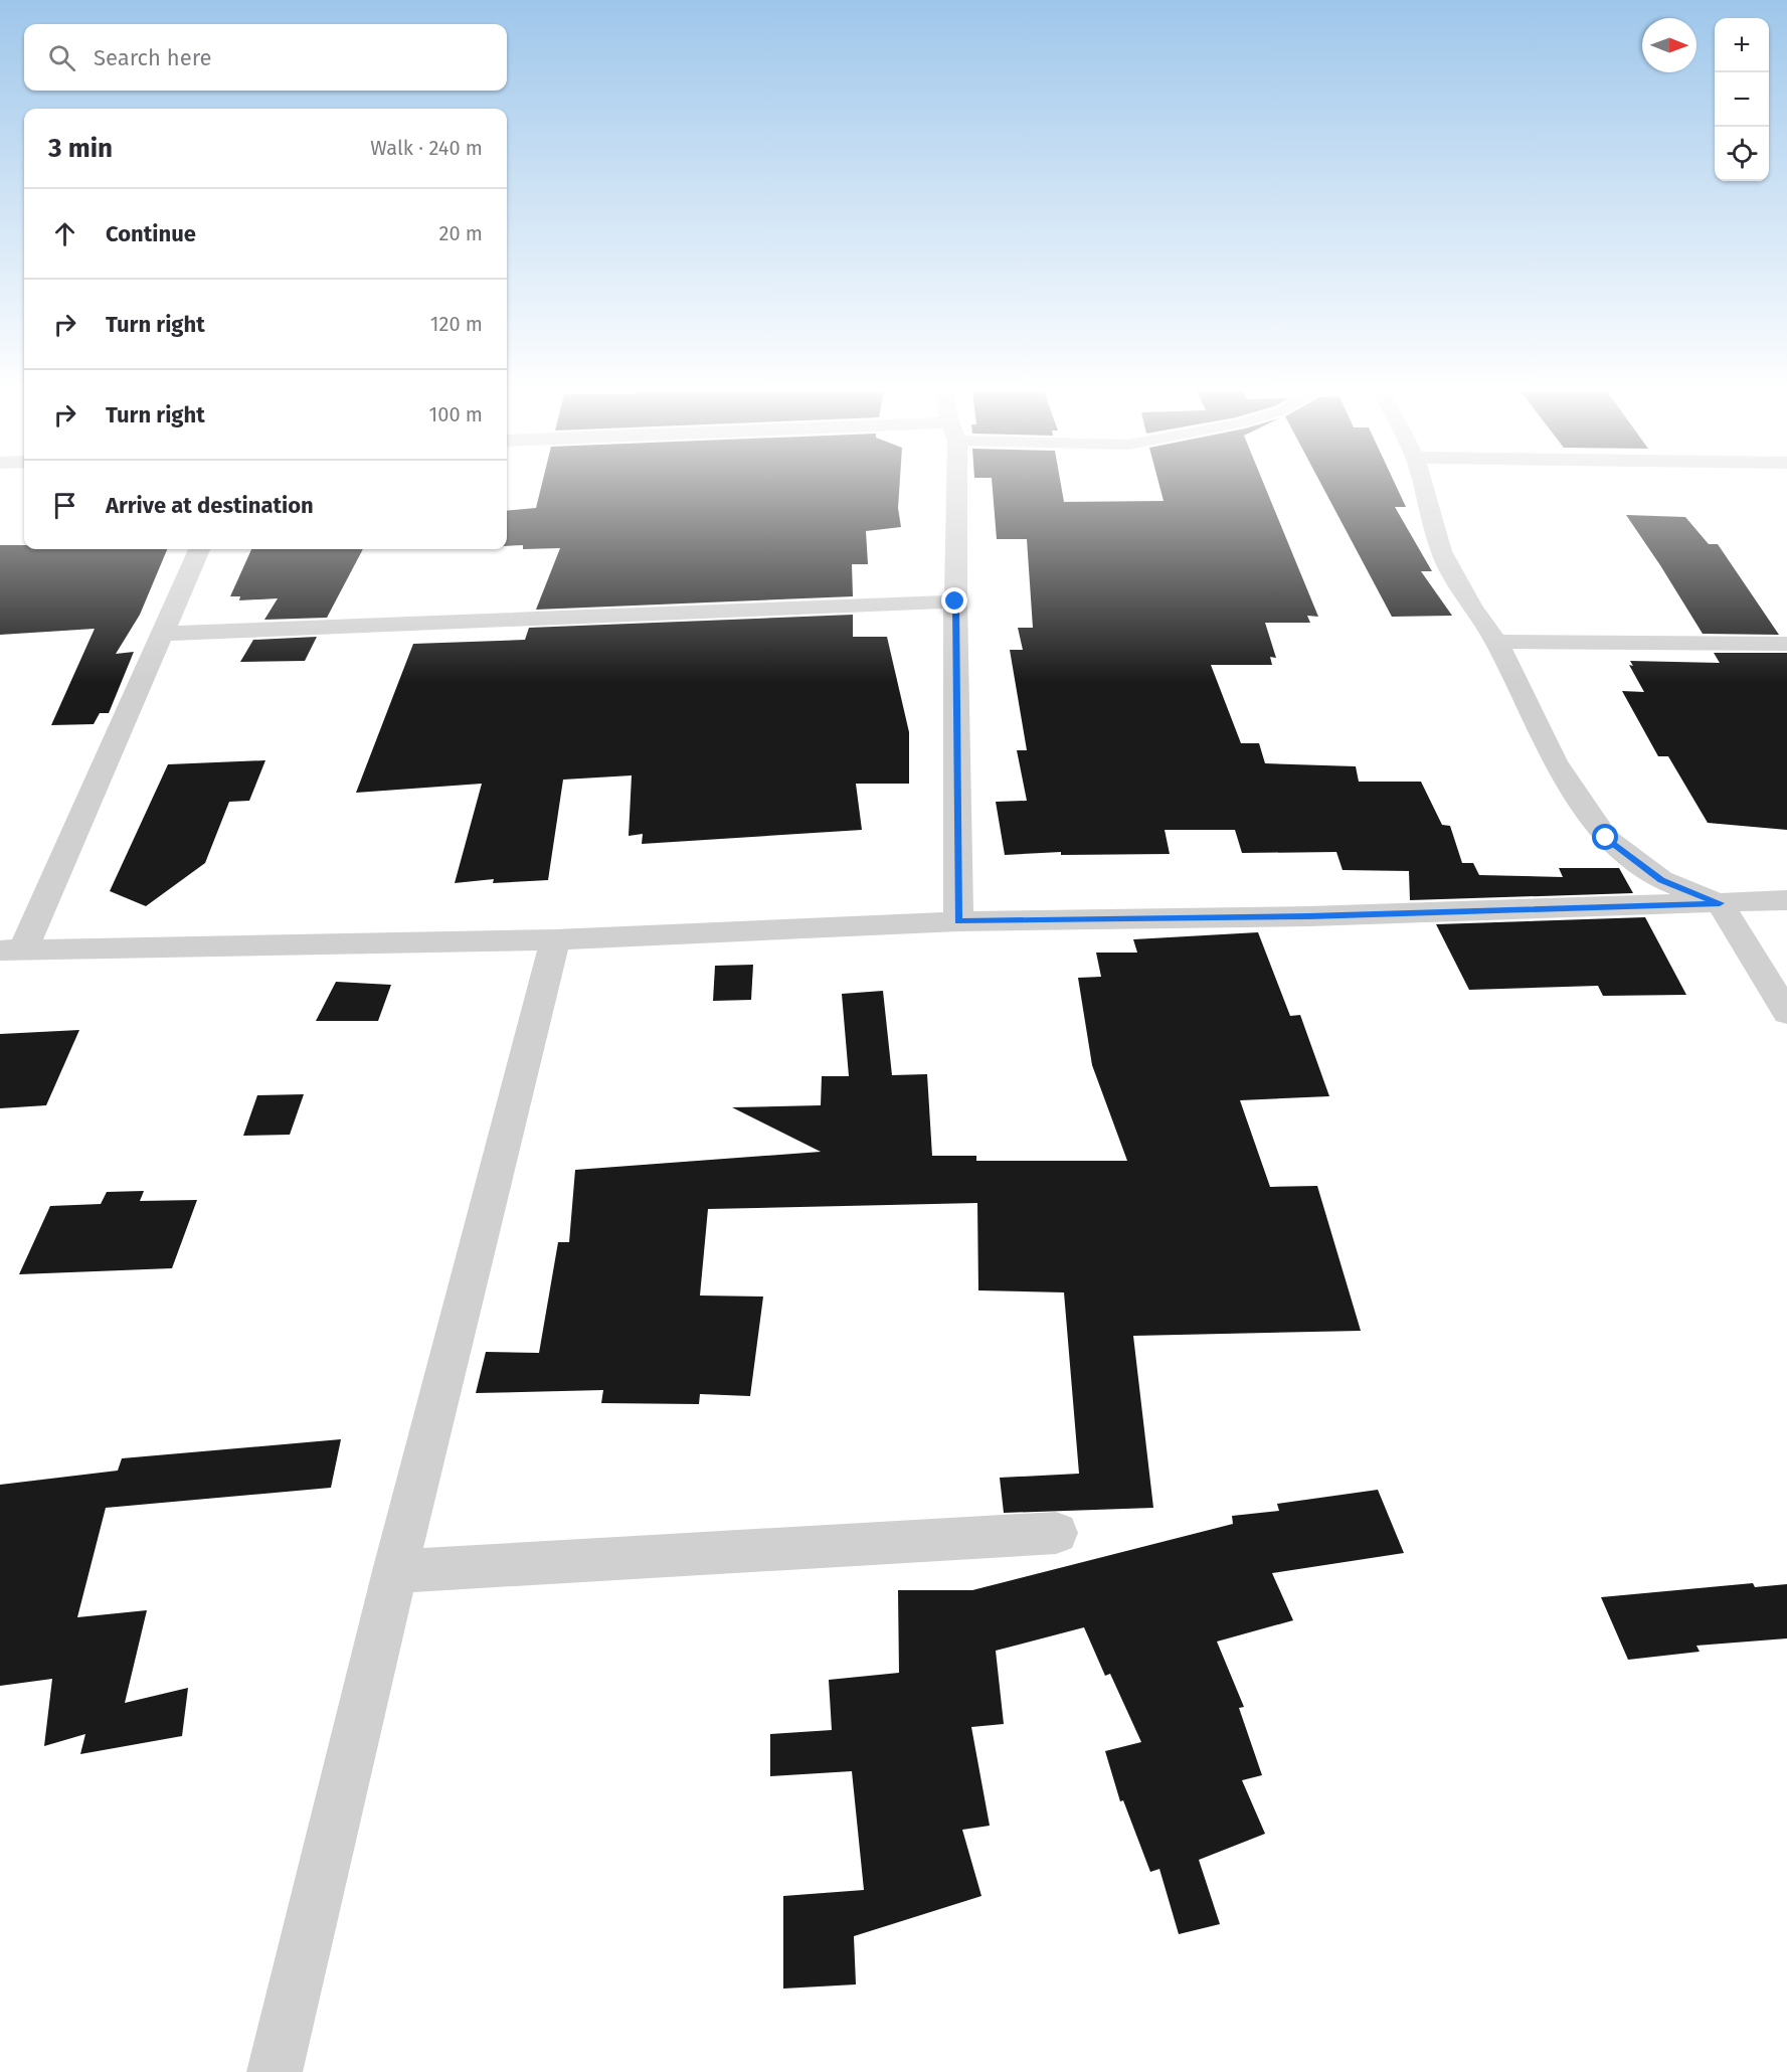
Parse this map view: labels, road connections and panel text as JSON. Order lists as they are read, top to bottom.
{
  "north": "right",
  "page": {
    "map_buttons": ["+", "−"],
    "search": "Search here",
    "heading": ["3 min", "Walk · 240 m"],
    "list": [
      ["Continue", "20 m"],
      ["Turn right", "120 m"],
      ["Turn right", "100 m"],
      "Arrive at destination"
    ]
  }
}
